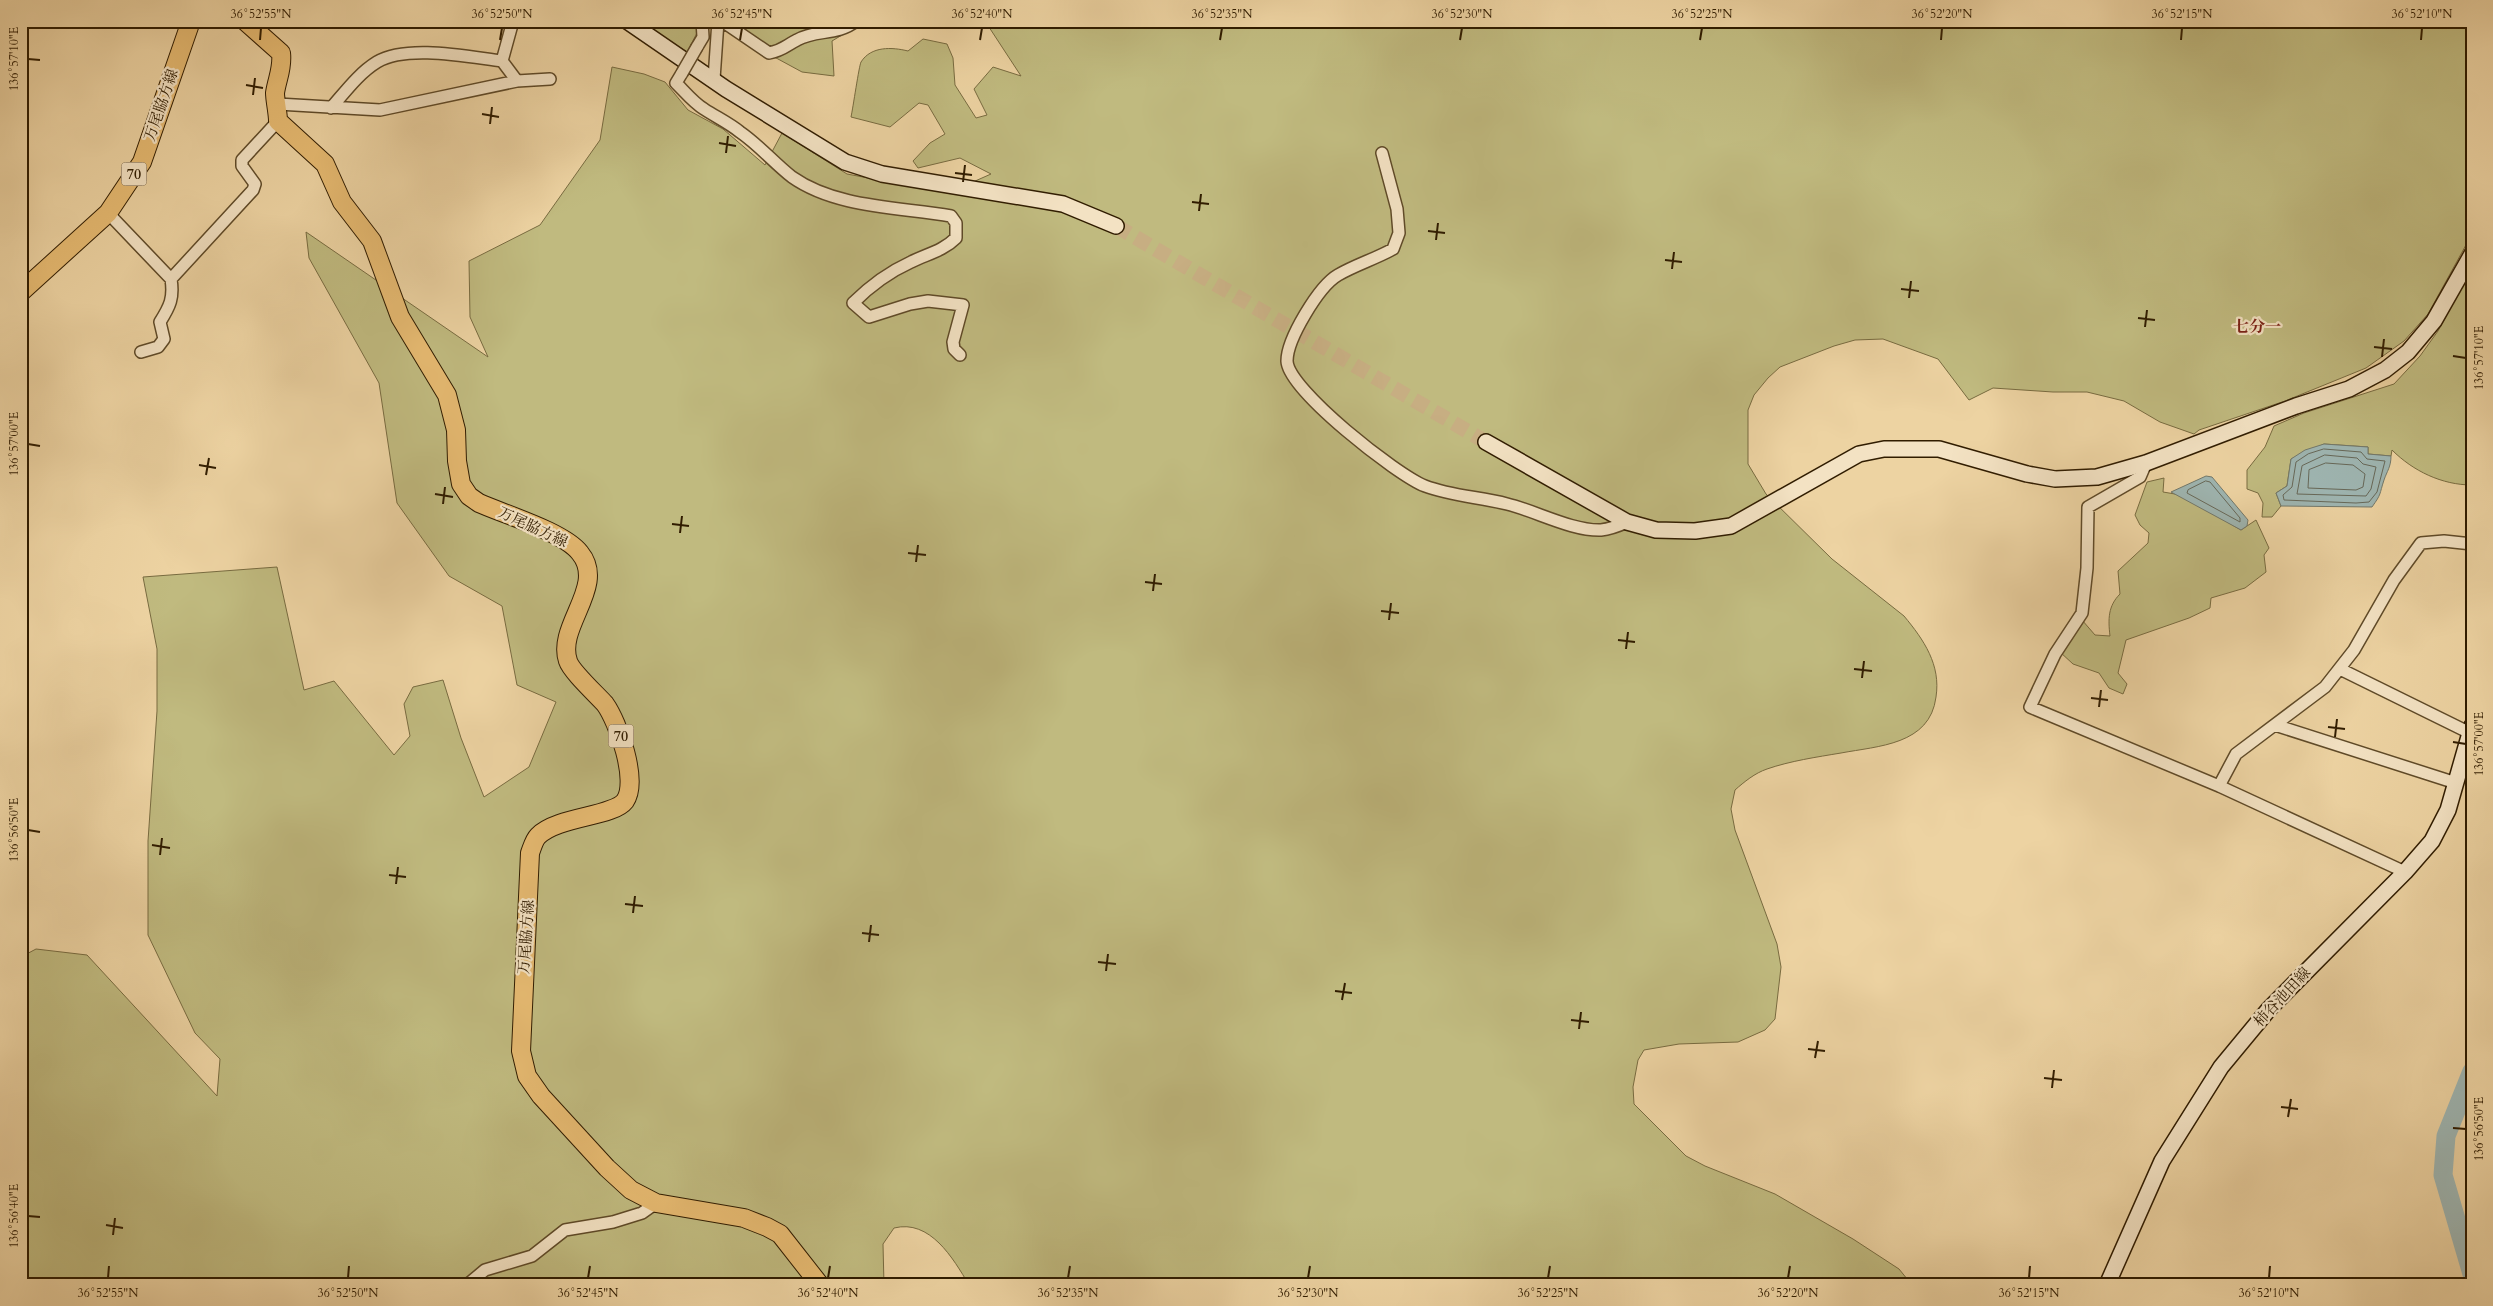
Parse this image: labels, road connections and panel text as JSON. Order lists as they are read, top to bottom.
{
  "streets": {
    "main road": ["万尾脇方線", "70"],
    "street": ["柿谷池田線"]
  },
  "districts": ["七分一"],
  "coordinates": [
    "36°52'55\"N",
    "36°52'50\"N",
    "36°52'45\"N",
    "36°52'40\"N",
    "36°52'35\"N",
    "36°52'30\"N",
    "36°52'25\"N",
    "36°52'20\"N",
    "36°52'15\"N",
    "36°52'10\"N",
    "136°57'10\"E",
    "136°57'00\"E",
    "136°56'50\"E",
    "136°56'40\"E"
  ]
}
